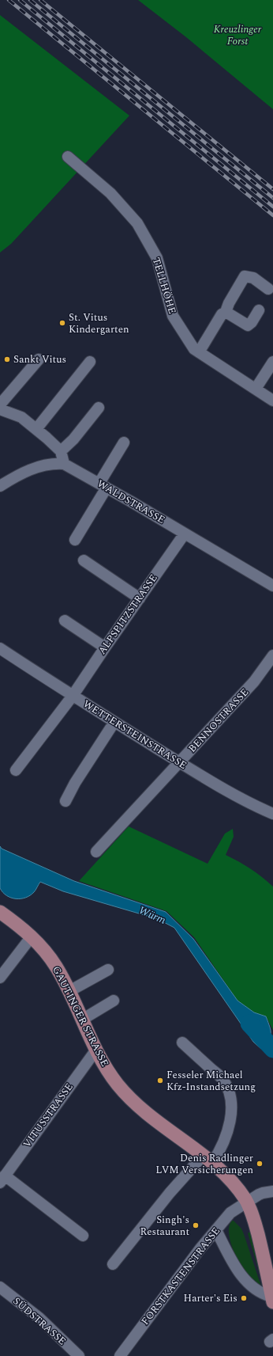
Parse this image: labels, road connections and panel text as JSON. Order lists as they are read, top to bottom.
{
  "streets": {
    "main road": ["GAUTINGER STRASSE"],
    "street": [
      "TELLHÖHE",
      "WALDSTRASSE",
      "ALPSPITZSTRASSE",
      "BENNOSTRASSE",
      "WETTERSTEINSTRASSE",
      "VITUSSTRASSE",
      "FORSTKASTENSTRASSE",
      "SÜDSTRASSE"
    ]
  },
  "crossings": [
    ["WALDSTRASSE", "ALPSPITZSTRASSE"],
    ["ALPSPITZSTRASSE", "WETTERSTEINSTRASSE"],
    ["BENNOSTRASSE", "WETTERSTEINSTRASSE"],
    ["GAUTINGER STRASSE", "VITUSSTRASSE"],
    ["GAUTINGER STRASSE", "FORSTKASTENSTRASSE"]
  ],
  "water": ["Würm"],
  "parks": ["Kreuzlinger Forst"],
  "places": [
    "St. Vitus Kindergarten",
    "Sankt Vitus",
    "Fesseler Michael Kfz-Instandsetzung",
    "Denis Radlinger LVM Versicherungen",
    "Singh's Restaurant",
    "Harter's Eis"
  ]
}
